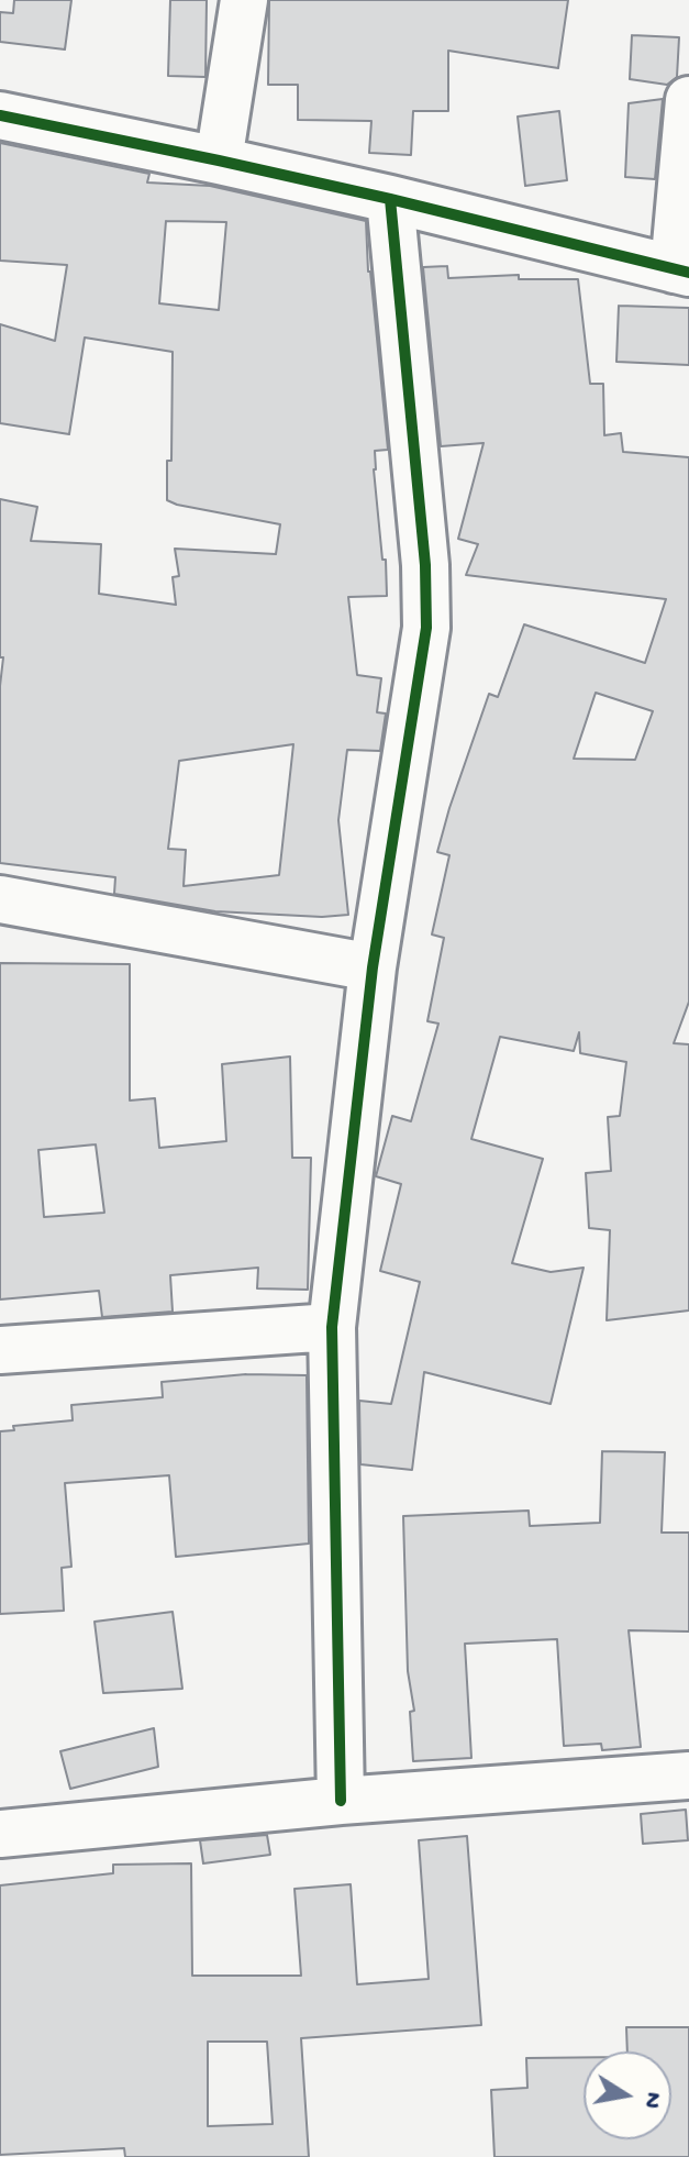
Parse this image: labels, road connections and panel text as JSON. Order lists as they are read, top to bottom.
{
  "north": "right"
}
